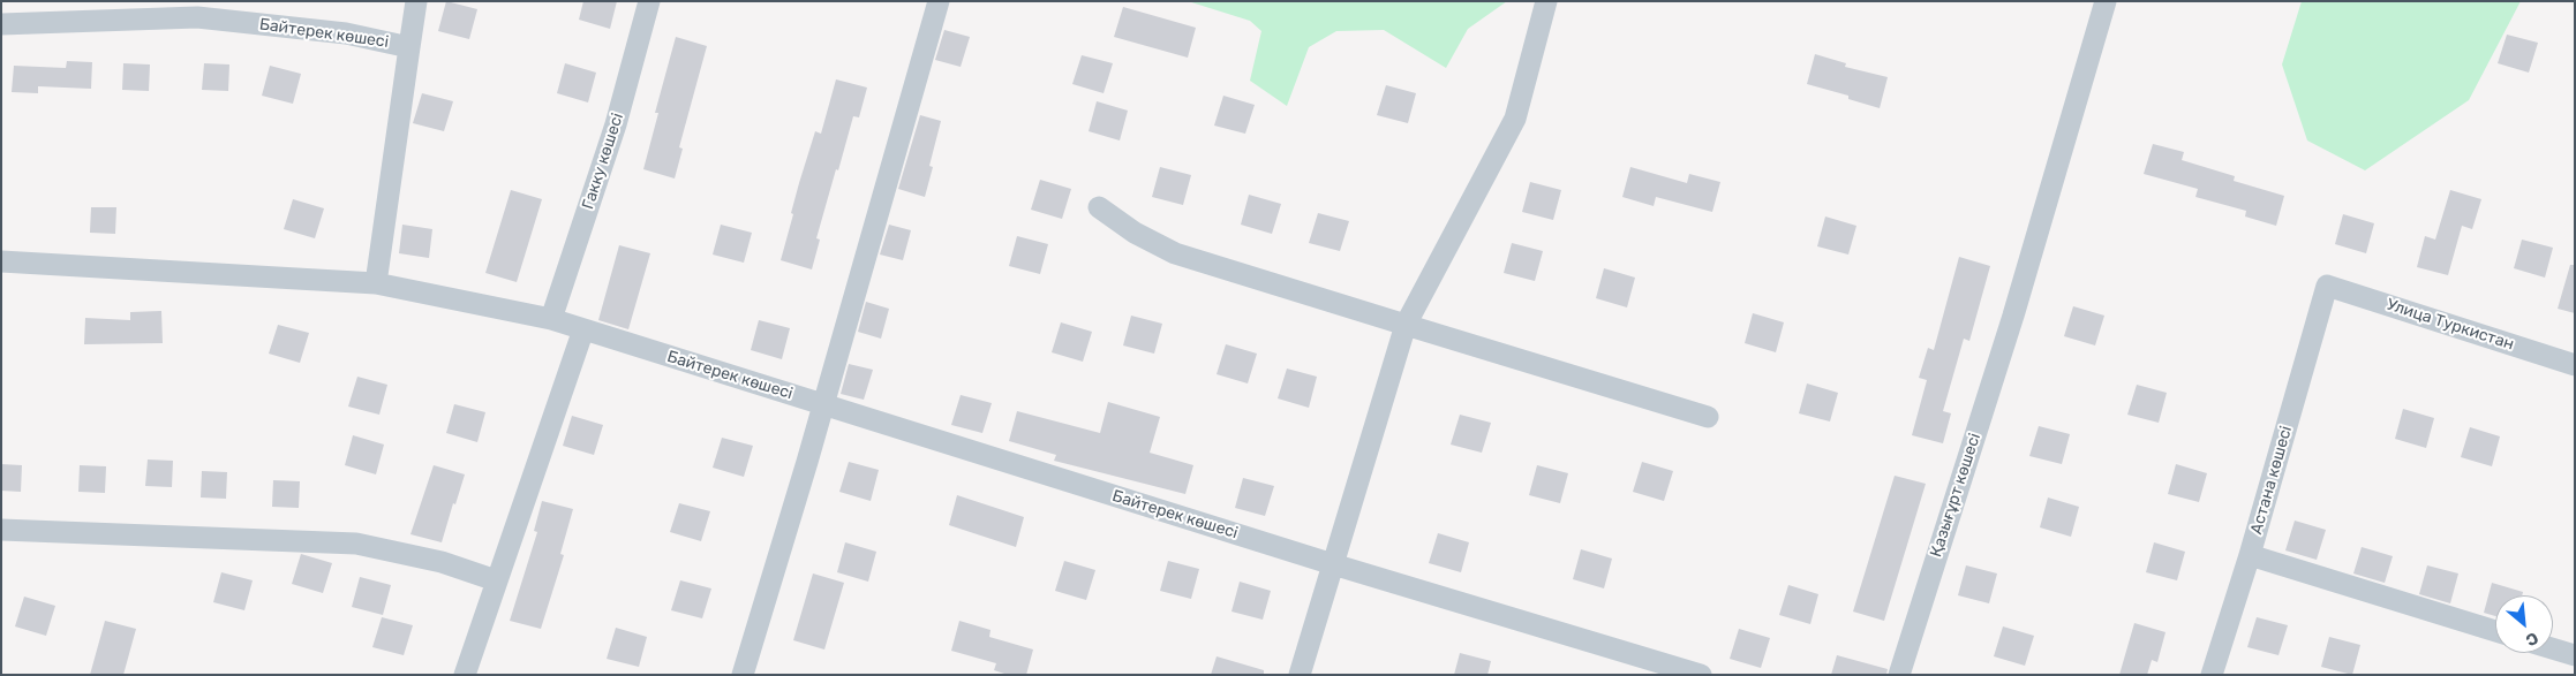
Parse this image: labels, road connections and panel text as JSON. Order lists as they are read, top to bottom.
{
  "streets": {
    "street": [
      "Байтерек көшесі",
      "Гакку көшесі",
      "Улица Туркистан",
      "Астана көшесі",
      "Қазығұрт көшесі"
    ]
  },
  "crossings": [
    ["Байтерек көшесі", "Гакку көшесі"],
    ["Улица Туркистан", "Астана көшесі"]
  ],
  "north": "bottom right"
}
